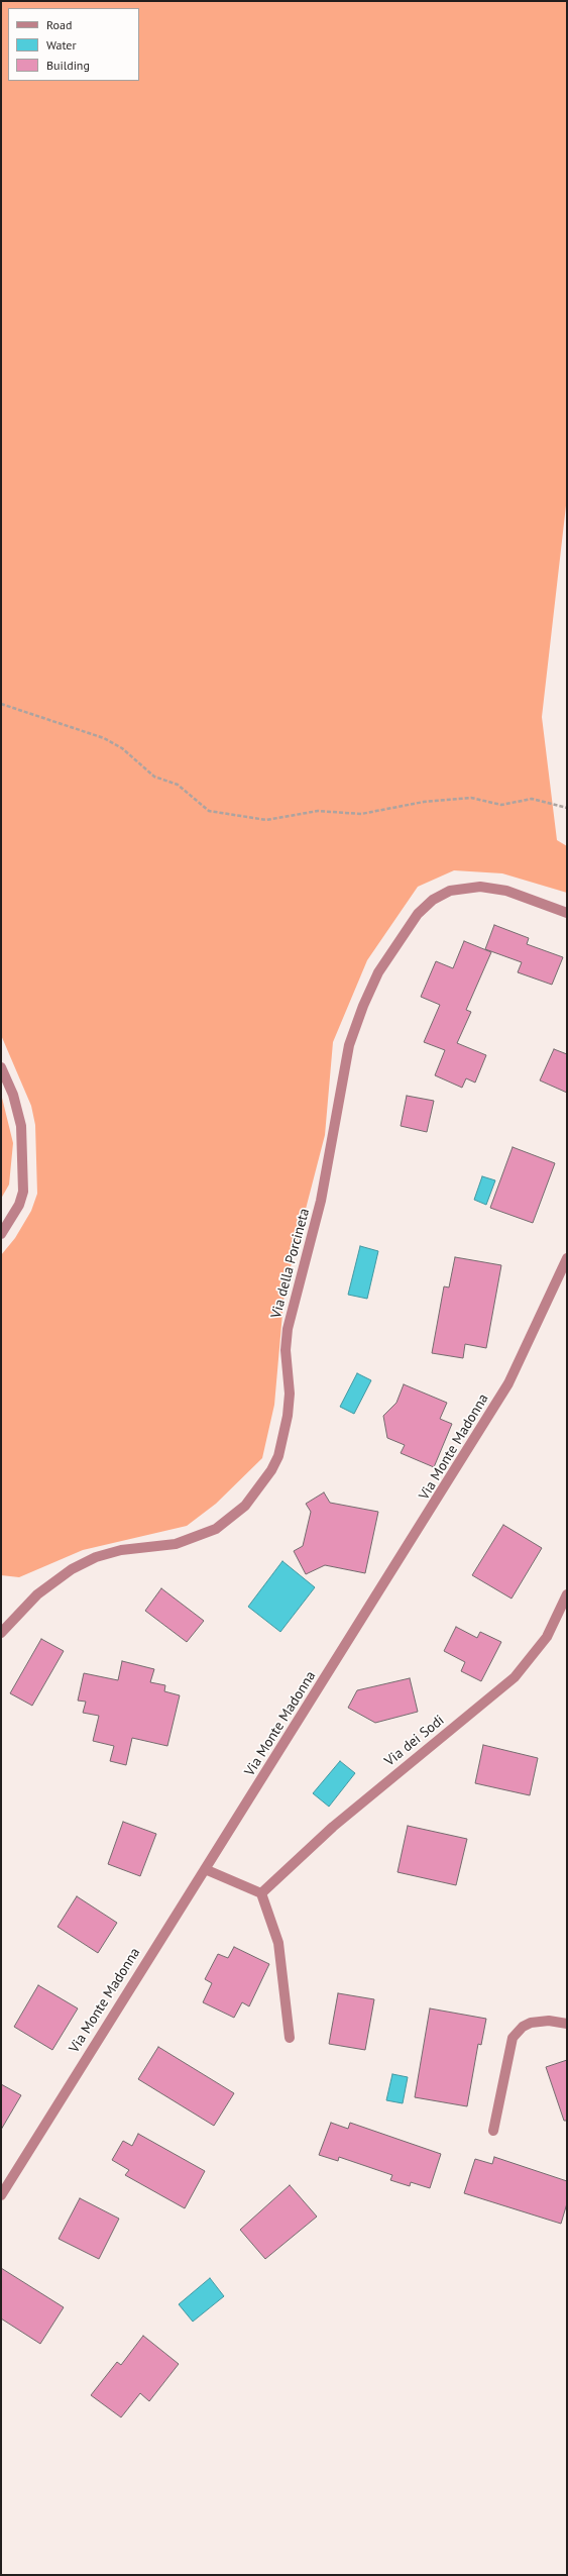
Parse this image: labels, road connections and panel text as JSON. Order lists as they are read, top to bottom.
{
  "streets": {
    "street": ["Via della Porcineta", "Via Monte Madonna", "Via dei Sodi"]
  },
  "legend": ["Road", "Water", "Building"]
}
